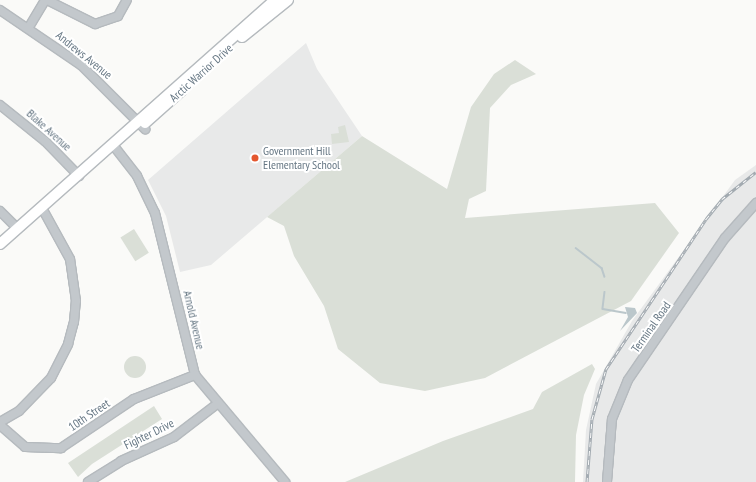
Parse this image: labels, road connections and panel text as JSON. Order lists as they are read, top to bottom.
{
  "streets": {
    "main road": ["Arctic Warrior Drive"],
    "street": [
      "Andrews Avenue",
      "Blake Avenue",
      "Arnold Avenue",
      "Terminal Road",
      "10th Street",
      "Fighter Drive"
    ]
  },
  "crossings": [
    ["Andrews Avenue", "Arctic Warrior Drive"],
    ["Arctic Warrior Drive", "Blake Avenue"],
    ["Arctic Warrior Drive", "Arnold Avenue"],
    ["Arnold Avenue", "10th Street"],
    ["Arnold Avenue", "Fighter Drive"]
  ],
  "places": ["Government Hill Elementary School"]
}
